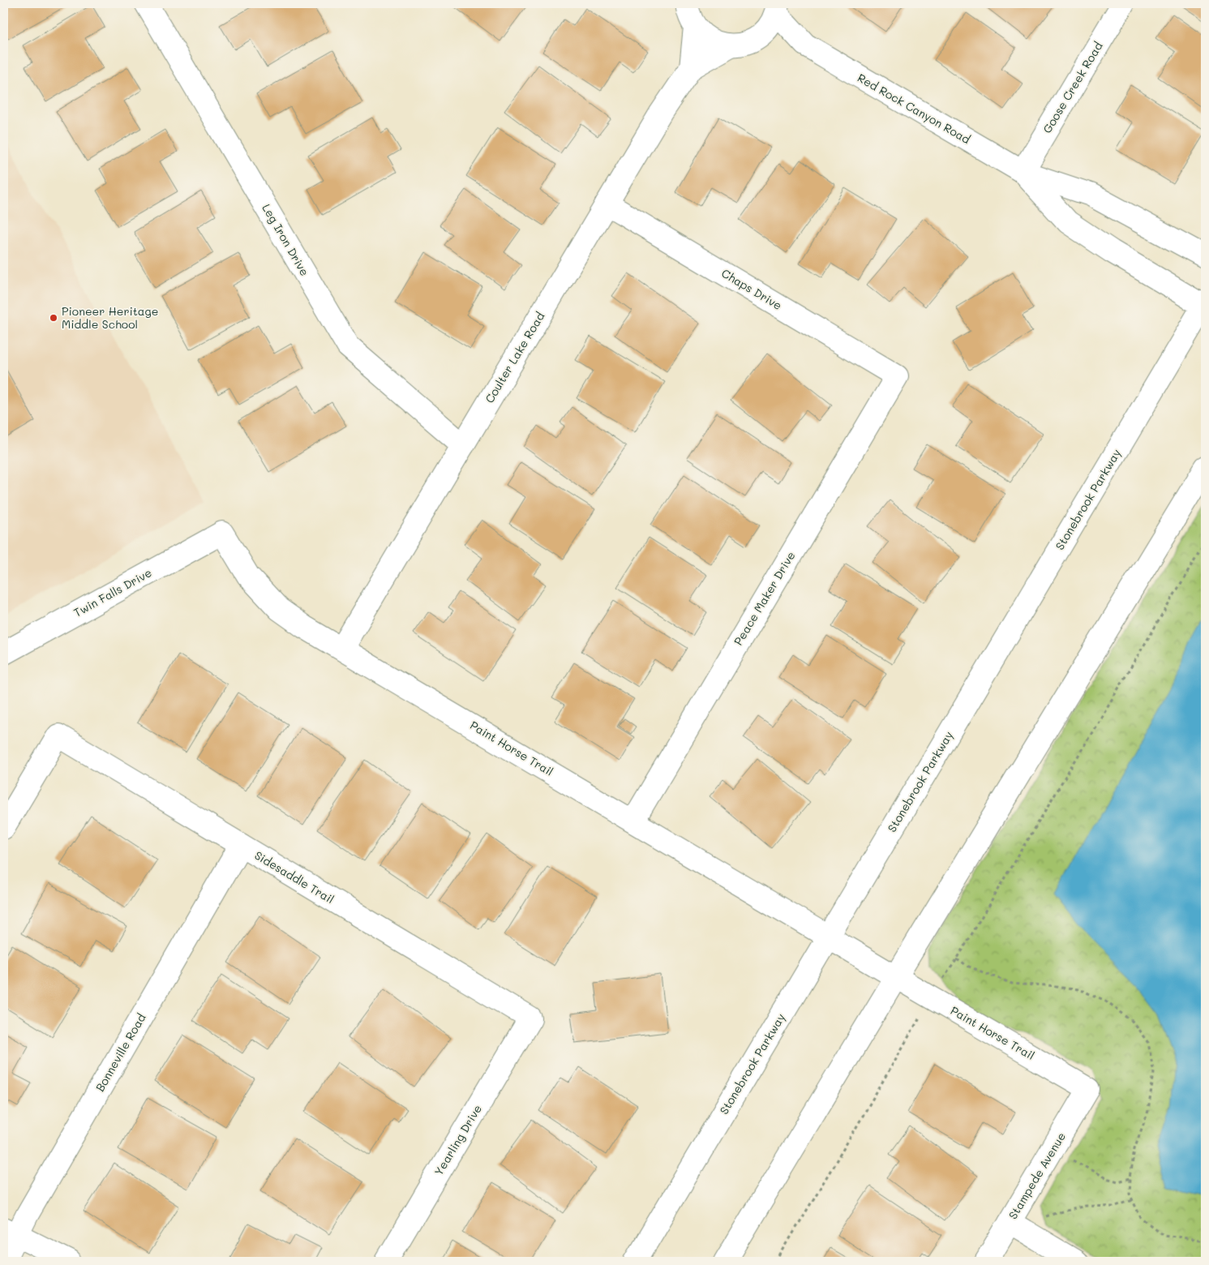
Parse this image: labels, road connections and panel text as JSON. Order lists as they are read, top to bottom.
{
  "streets": {
    "street": [
      "Goose Creek Road",
      "Red Rock Canyon Road",
      "Leg Iron Drive",
      "Chaps Drive",
      "Coulter Lake Road",
      "Stonebrook Parkway",
      "Twin Falls Drive",
      "Peace Maker Drive",
      "Paint Horse Trail",
      "Sidesaddle Trail",
      "Bonneville Road",
      "Yearling Drive",
      "Stampede Avenue"
    ]
  },
  "crossings": [
    ["Goose Creek Road", "Red Rock Canyon Road"],
    ["Red Rock Canyon Road", "Stonebrook Parkway"],
    ["Leg Iron Drive", "Coulter Lake Road"],
    ["Chaps Drive", "Coulter Lake Road"],
    ["Chaps Drive", "Peace Maker Drive"],
    ["Coulter Lake Road", "Paint Horse Trail"],
    ["Stonebrook Parkway", "Paint Horse Trail"],
    ["Twin Falls Drive", "Paint Horse Trail"],
    ["Peace Maker Drive", "Paint Horse Trail"],
    ["Paint Horse Trail", "Stampede Avenue"],
    ["Sidesaddle Trail", "Bonneville Road"],
    ["Sidesaddle Trail", "Yearling Drive"]
  ],
  "places": ["Pioneer Heritage Middle School"]
}
